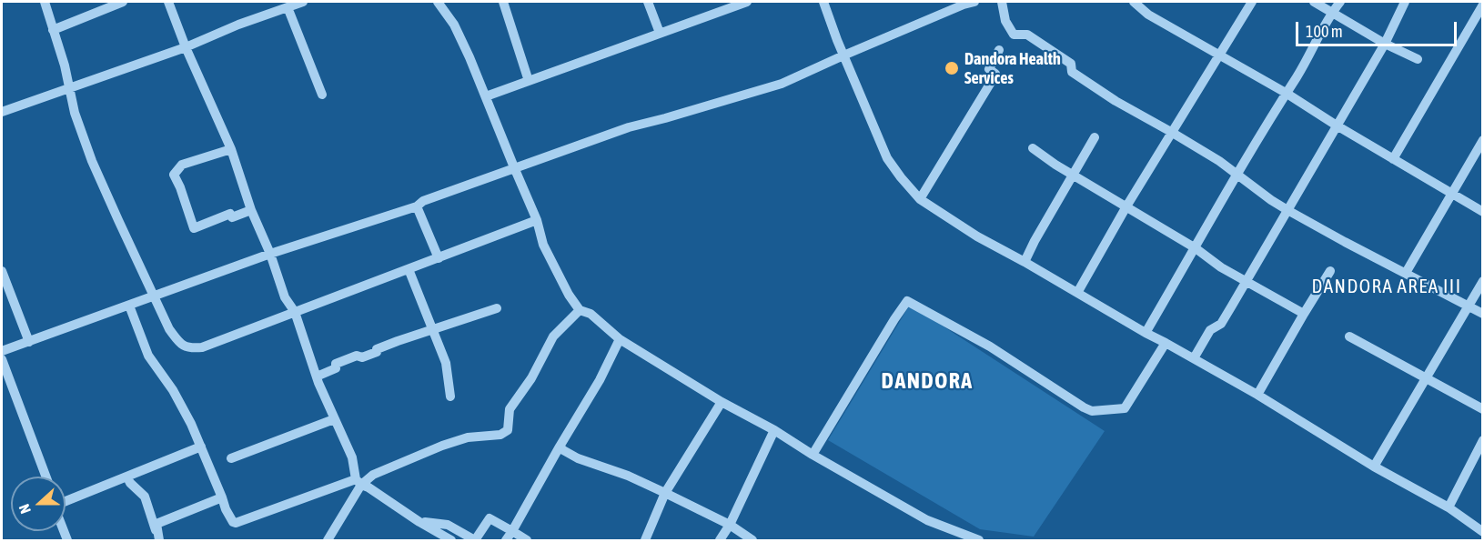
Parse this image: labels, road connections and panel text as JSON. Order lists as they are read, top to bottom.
{
  "districts": ["DANDORA AREA III", "DANDORA"],
  "places": ["Dandora Health Services"],
  "scale_bar": "100 m",
  "north": "left"
}
